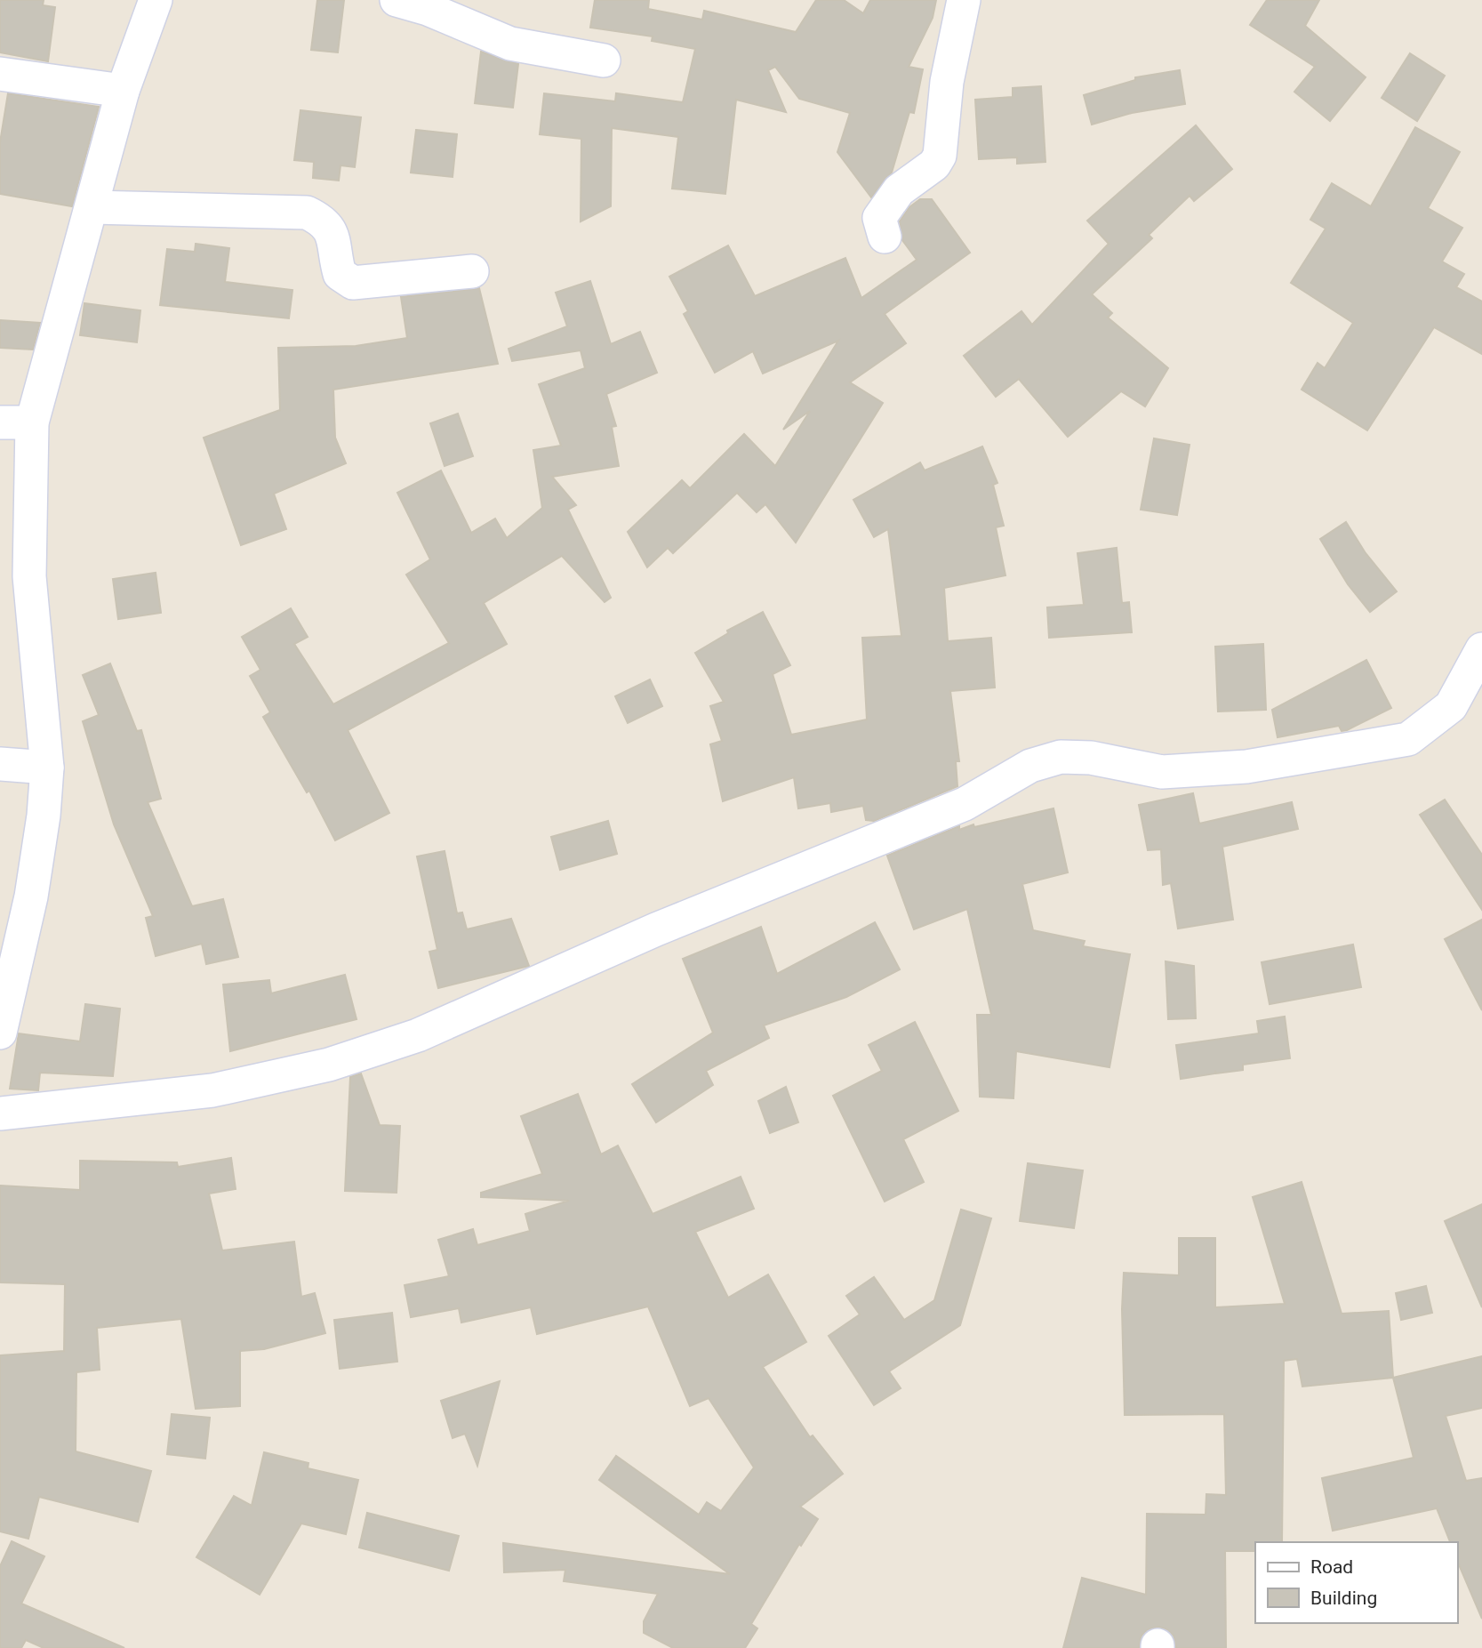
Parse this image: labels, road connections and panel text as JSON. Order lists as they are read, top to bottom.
{
  "legend": ["Road", "Building"]
}
